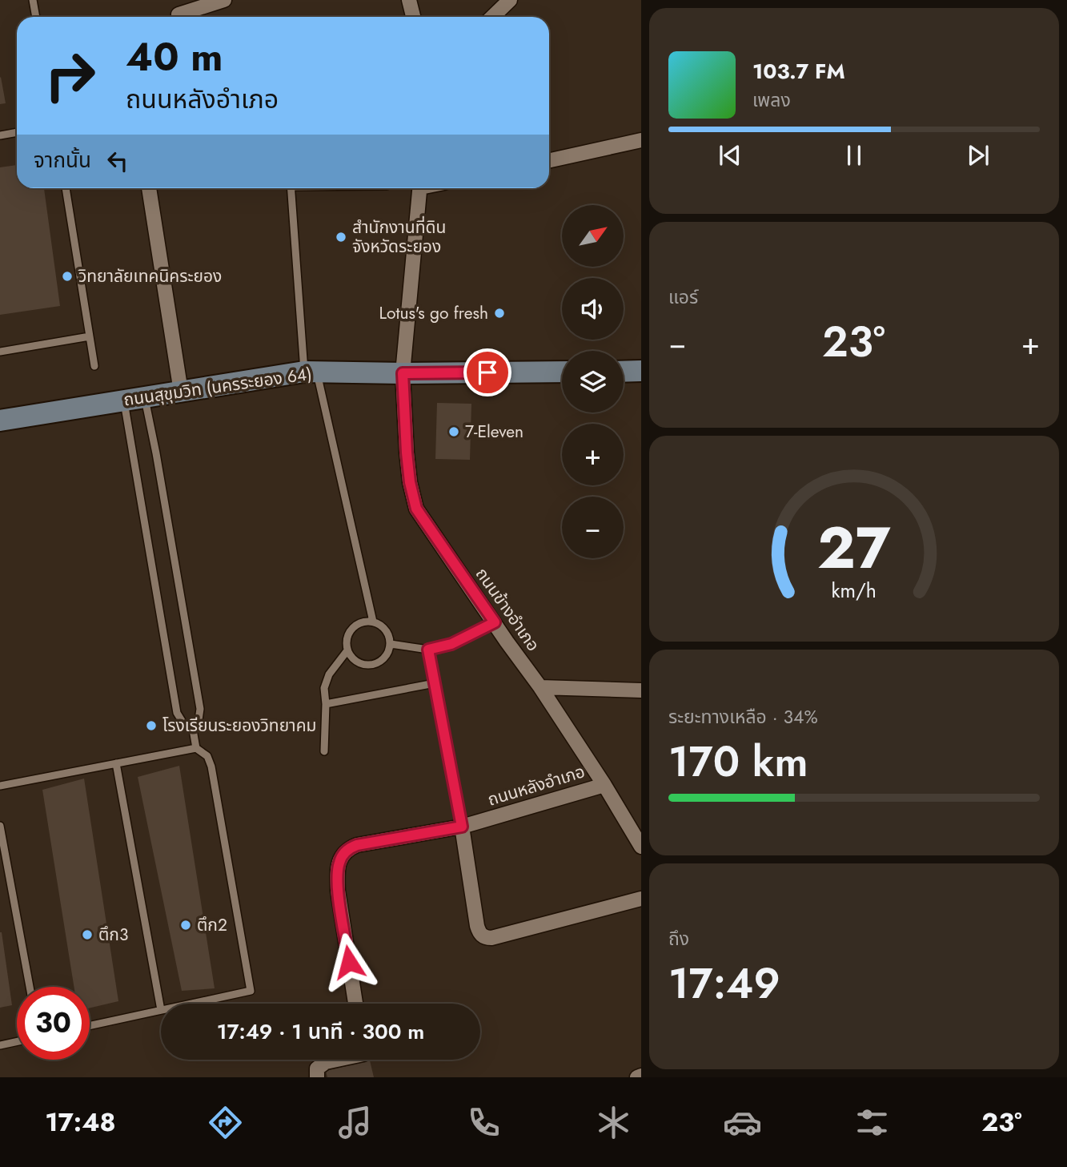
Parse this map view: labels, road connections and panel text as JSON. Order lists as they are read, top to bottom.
{
  "streets": {
    "street": ["ถนนสุขุมวิท (นครระยอง 64)", "ถนนข้างอำเภอ", "ถนนหลังอำเภอ"]
  },
  "crossings": [
    ["ถนนสุขุมวิท (นครระยอง 64)", "ถนนข้างอำเภอ"],
    ["ถนนข้างอำเภอ", "ถนนหลังอำเภอ"]
  ],
  "places": [
    "สำนักงานที่ดิน จังหวัดระยอง",
    "วิทยาลัยเทคนิคระยอง",
    "Lotus's go fresh",
    "7-Eleven",
    "โรงเรียนระยองวิทยาคม",
    "ตึก2",
    "ตึก3"
  ],
  "north": "top right",
  "page": {
    "turn": ["40 m", "ถนนหลังอำเภอ"],
    "song": ["103.7 FM", "เพลง"],
    "then": "จากนั้น",
    "map_buttons": ["+", "−"],
    "tile": [
      "แอร์",
      ["ระยะทางเหลือ · 34%", "170 km"],
      ["ถึง", "17:49"]
    ],
    "heat": ["−", "23°", "+"],
    "limit": "30",
    "trip": "17:49 · 1 นาที · 300 m",
    "tabs": ["17:48", "23°"],
    "gauge": ["27", "km/h"]
  }
}
